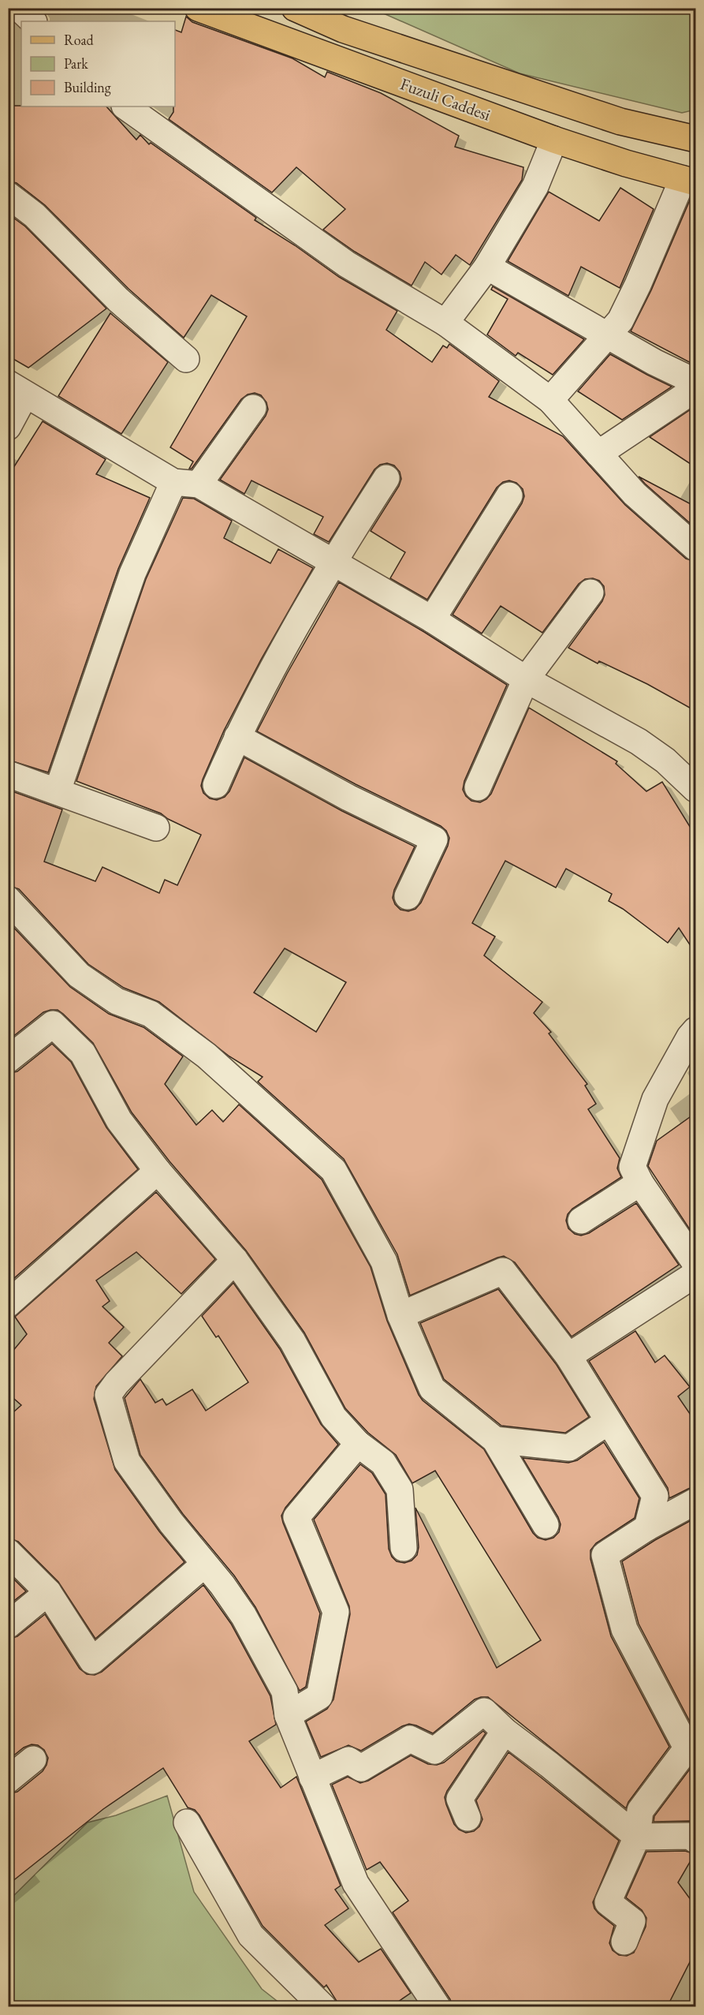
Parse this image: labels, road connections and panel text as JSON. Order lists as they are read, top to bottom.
{
  "streets": {
    "main road": ["Fuzuli Caddesi"]
  },
  "legend": ["Road", "Park", "Building"]
}
